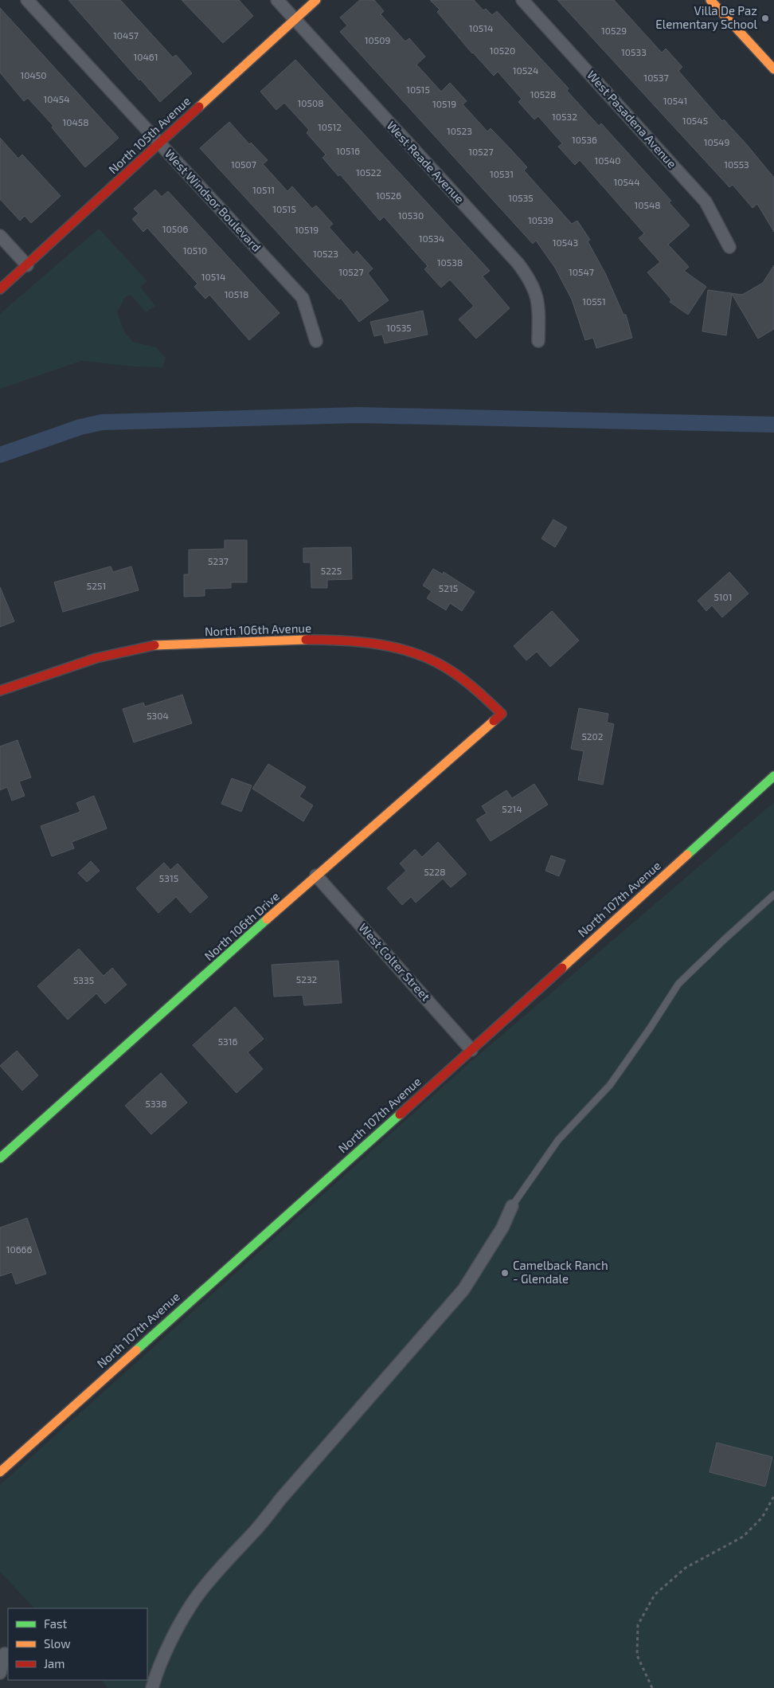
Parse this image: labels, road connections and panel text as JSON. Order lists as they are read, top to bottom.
{
  "streets": {
    "street": [
      "West Pasadena Avenue",
      "North 105th Avenue",
      "West Reade Avenue",
      "West Windsor Boulevard",
      "North 106th Avenue",
      "North 107th Avenue",
      "North 106th Drive",
      "West Colter Street"
    ]
  },
  "crossings": [
    ["North 105th Avenue", "West Reade Avenue"],
    ["North 105th Avenue", "West Windsor Boulevard"],
    ["North 106th Avenue", "North 106th Drive"],
    ["North 107th Avenue", "West Colter Street"],
    ["North 106th Drive", "West Colter Street"]
  ],
  "places": ["Villa De Paz Elementary School", "Camelback Ranch - Glendale"],
  "house_numbers": [
    "10514",
    "10529",
    "10457",
    "10509",
    "10520",
    "10533",
    "10461",
    "10524",
    "10450",
    "10537",
    "10515",
    "10528",
    "10454",
    "10541",
    "10508",
    "10519",
    "10532",
    "10545",
    "10458",
    "10512",
    "10523",
    "10536",
    "10549",
    "10516",
    "10527",
    "10540",
    "10507",
    "10553",
    "10522",
    "10531",
    "10544",
    "10511",
    "10526",
    "10535",
    "10548",
    "10515",
    "10530",
    "10539",
    "10506",
    "10519",
    "10534",
    "10543",
    "10510",
    "10523",
    "10538",
    "10527",
    "10547",
    "10514",
    "10518",
    "10551",
    "10535",
    "5237",
    "5225",
    "5251",
    "5215",
    "5101",
    "5304",
    "5202",
    "5214",
    "5228",
    "5315",
    "5232",
    "5335",
    "5316",
    "5338",
    "10666"
  ],
  "legend": ["Fast", "Slow", "Jam"]
}
